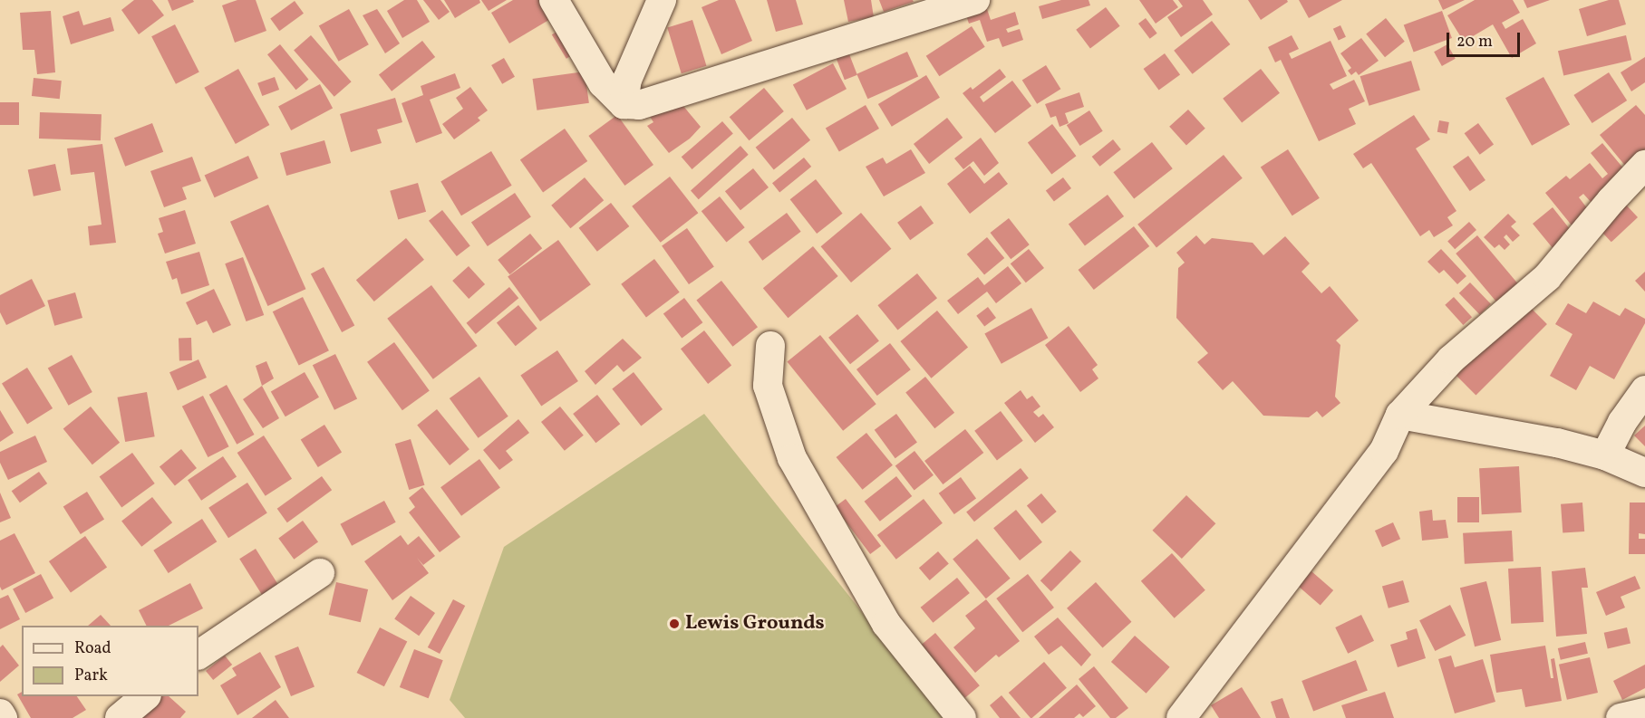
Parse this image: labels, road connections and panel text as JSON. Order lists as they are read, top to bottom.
{
  "places": ["Lewis Grounds"],
  "legend": ["Road", "Park"],
  "scale_bar": "20 m"
}
